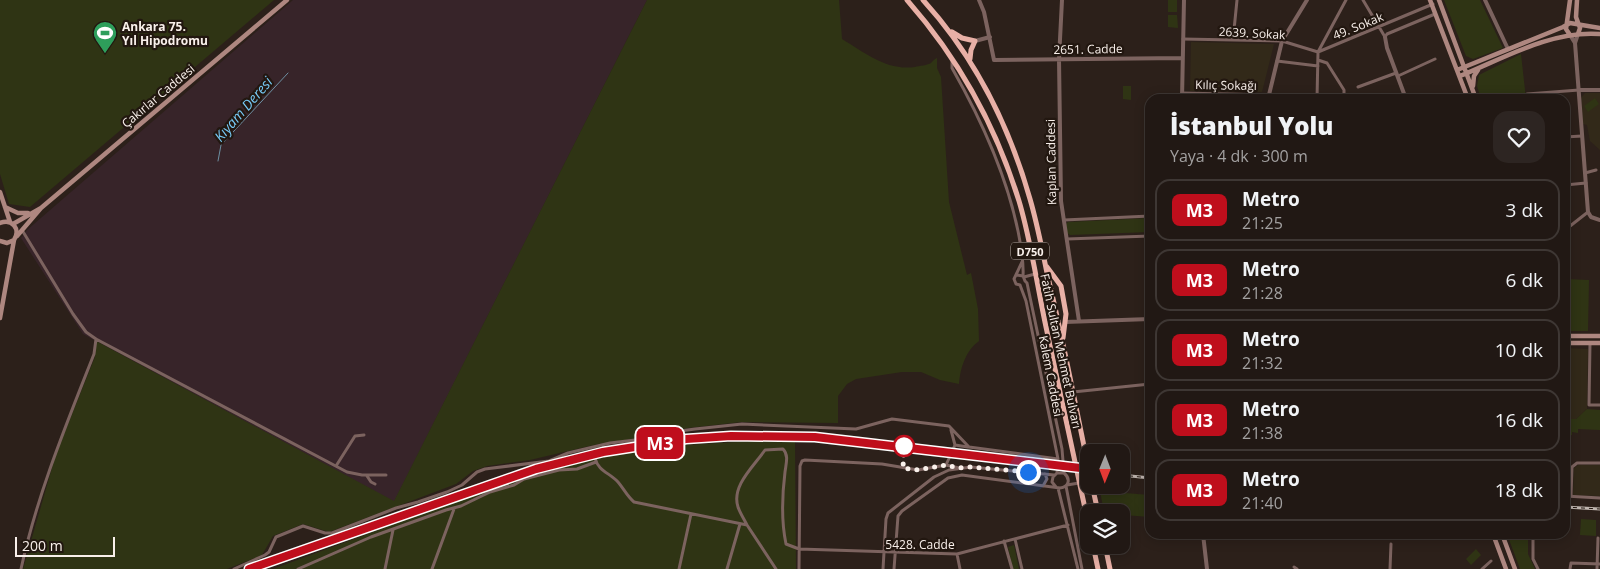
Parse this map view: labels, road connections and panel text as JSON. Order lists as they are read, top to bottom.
{
  "streets": {
    "highway": ["D750", "Fatih Sultan Mehmet Bulvarı"],
    "main road": ["Çakırlar Caddesi"],
    "street": [
      "49. Sokak",
      "2639. Sokak",
      "2651. Cadde",
      "Kılıç Sokağı",
      "Kaplan Caddesi",
      "Kalem Caddesi",
      "5428. Cadde"
    ]
  },
  "crossings": [
    ["49. Sokak", "2639. Sokak"],
    ["2651. Cadde", "Kaplan Caddesi"],
    ["Fatih Sultan Mehmet Bulvarı", "Kalem Caddesi"]
  ],
  "water": ["Kıyam Deresi"],
  "places": {
    "sports": ["Ankara 75. Yıl Hipodromu"]
  },
  "lines": ["metro line M3"],
  "scale_bar": "200 m",
  "north": "bottom",
  "page": {
    "on_map": "M3",
    "heading": ["İstanbul Yolu", "Yaya · 4 dk · 300 m"],
    "list": [
      {
        "mark": "M3",
        "name": "Metro",
        "note": "21:25",
        "value": "3 dk"
      },
      {
        "mark": "M3",
        "name": "Metro",
        "note": "21:28",
        "value": "6 dk"
      },
      {
        "mark": "M3",
        "name": "Metro",
        "note": "21:32",
        "value": "10 dk"
      },
      {
        "mark": "M3",
        "name": "Metro",
        "note": "21:38",
        "value": "16 dk"
      },
      {
        "mark": "M3",
        "name": "Metro",
        "note": "21:40",
        "value": "18 dk"
      }
    ],
    "scale": "200 m"
  }
}
